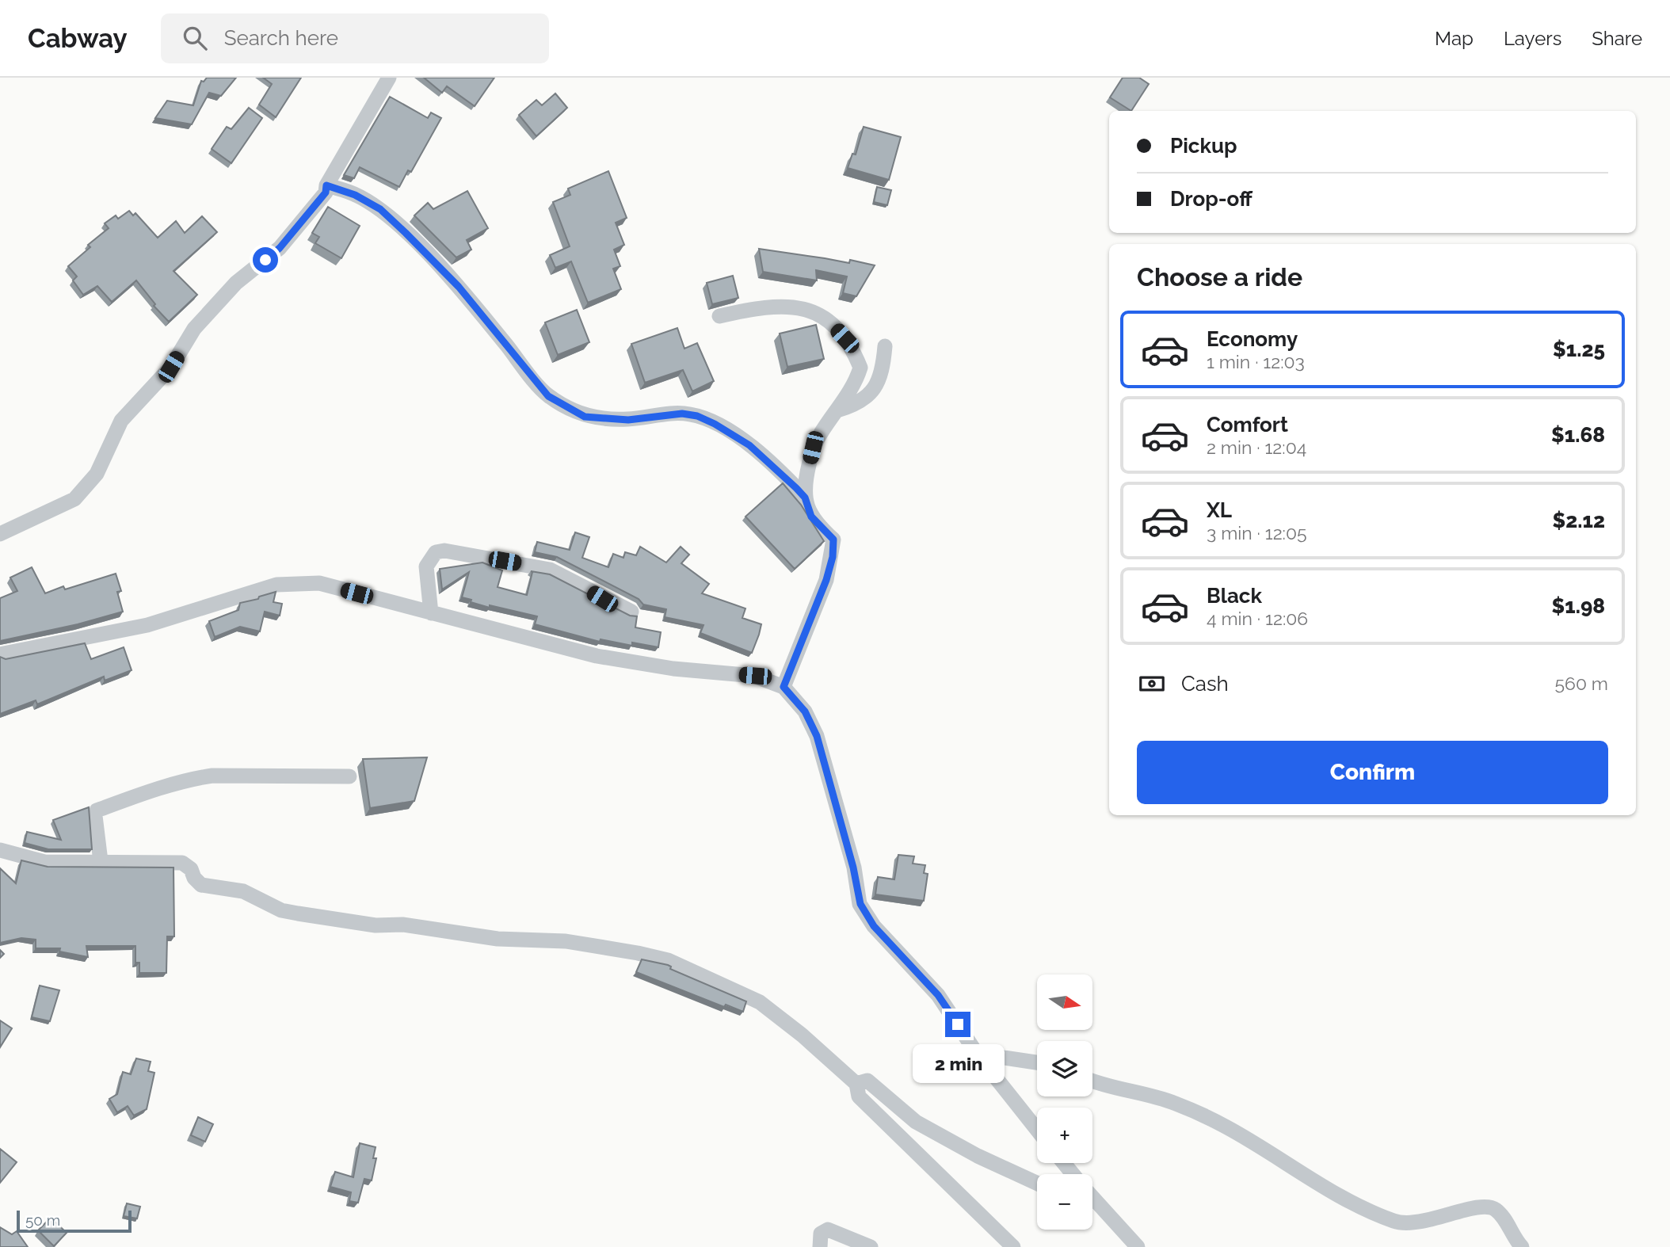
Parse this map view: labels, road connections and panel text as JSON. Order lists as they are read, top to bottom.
{
  "scale_bar": "50 m",
  "north": "right",
  "page": {
    "header": "Cabway",
    "search": "Search here",
    "nav": ["Map", "Layers", "Share"],
    "banner": ["Pickup", "Drop-off"],
    "heading": "Choose a ride",
    "list": [
      {
        "name": "Economy",
        "note": "1 min · 12:03",
        "value": "$1.25"
      },
      {
        "name": "Comfort",
        "note": "2 min · 12:04",
        "value": "$1.68"
      },
      {
        "name": "XL",
        "note": "3 min · 12:05",
        "value": "$2.12"
      },
      {
        "name": "Black",
        "note": "4 min · 12:06",
        "value": "$1.98"
      }
    ],
    "pay": ["Cash", "560 m"],
    "buttons": "Confirm",
    "map_buttons": ["+", "−"],
    "bubble": "2 min",
    "scale": "50 m"
  }
}
